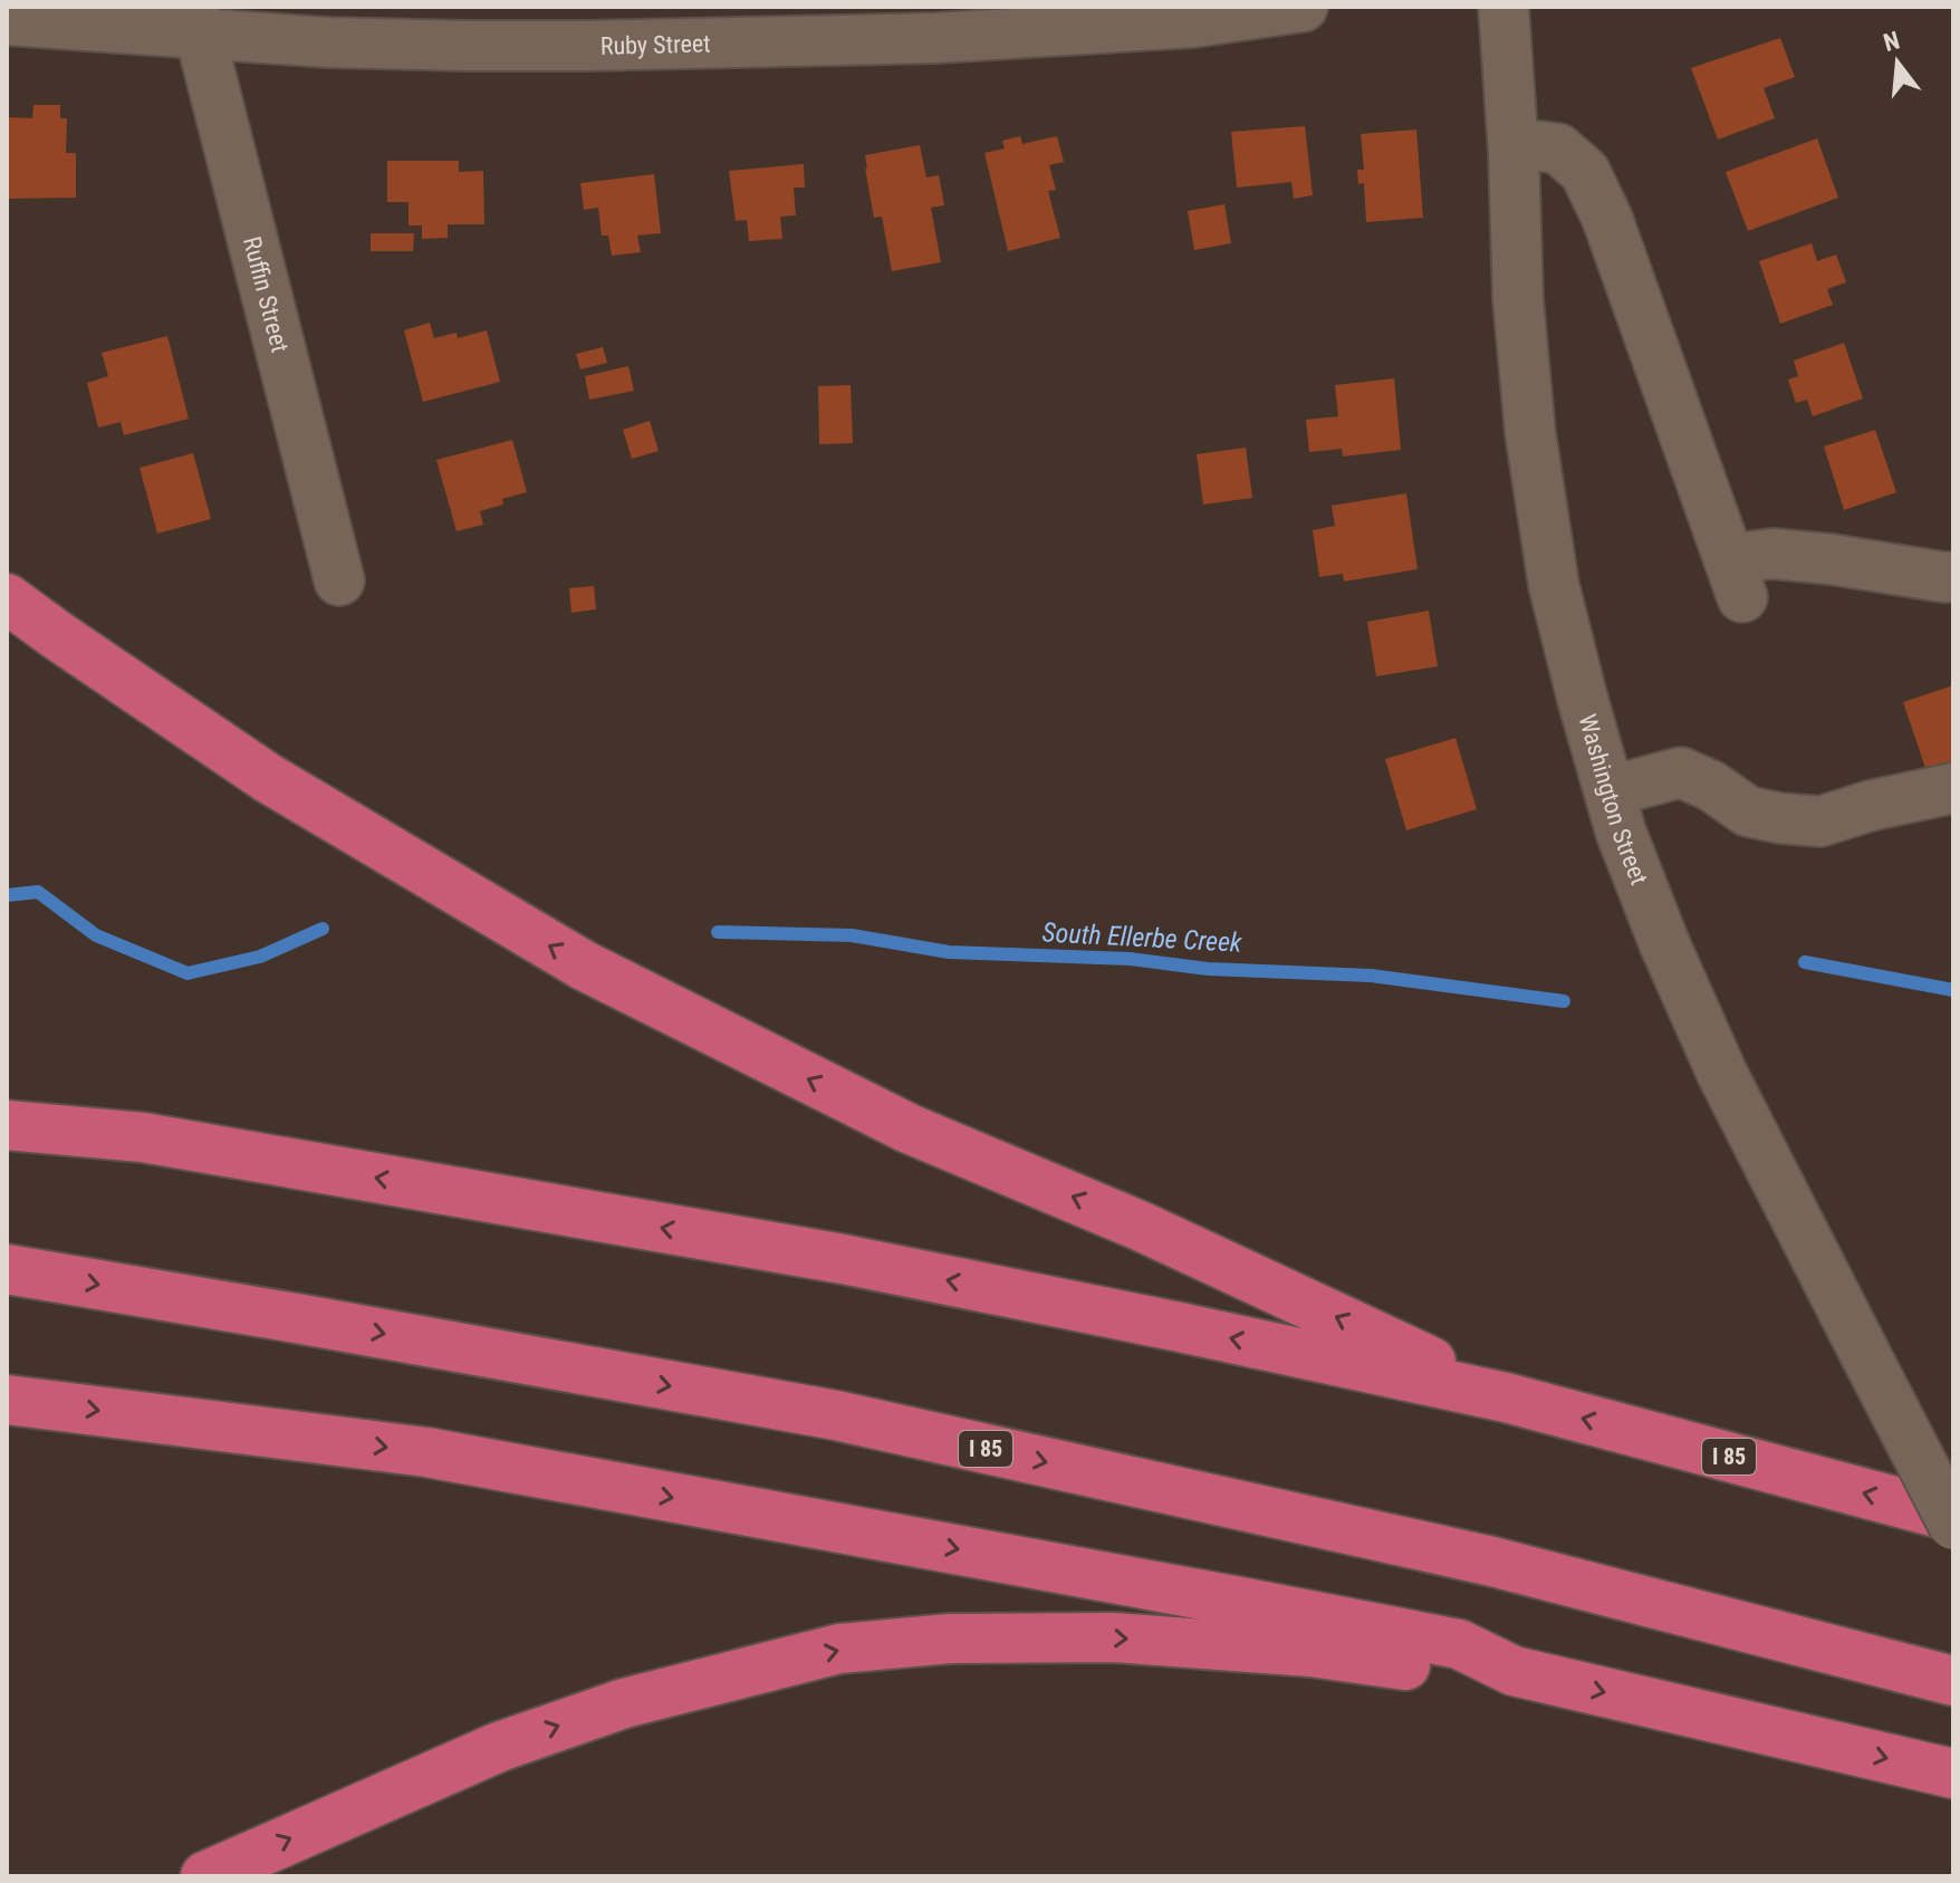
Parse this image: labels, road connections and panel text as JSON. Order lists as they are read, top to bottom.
{
  "streets": {
    "highway": ["I 85"],
    "street": ["Ruby Street", "Ruffin Street", "Washington Street"]
  },
  "crossings": [
    ["Ruby Street", "Ruffin Street"]
  ],
  "water": ["South Ellerbe Creek"],
  "north": "top"
}
